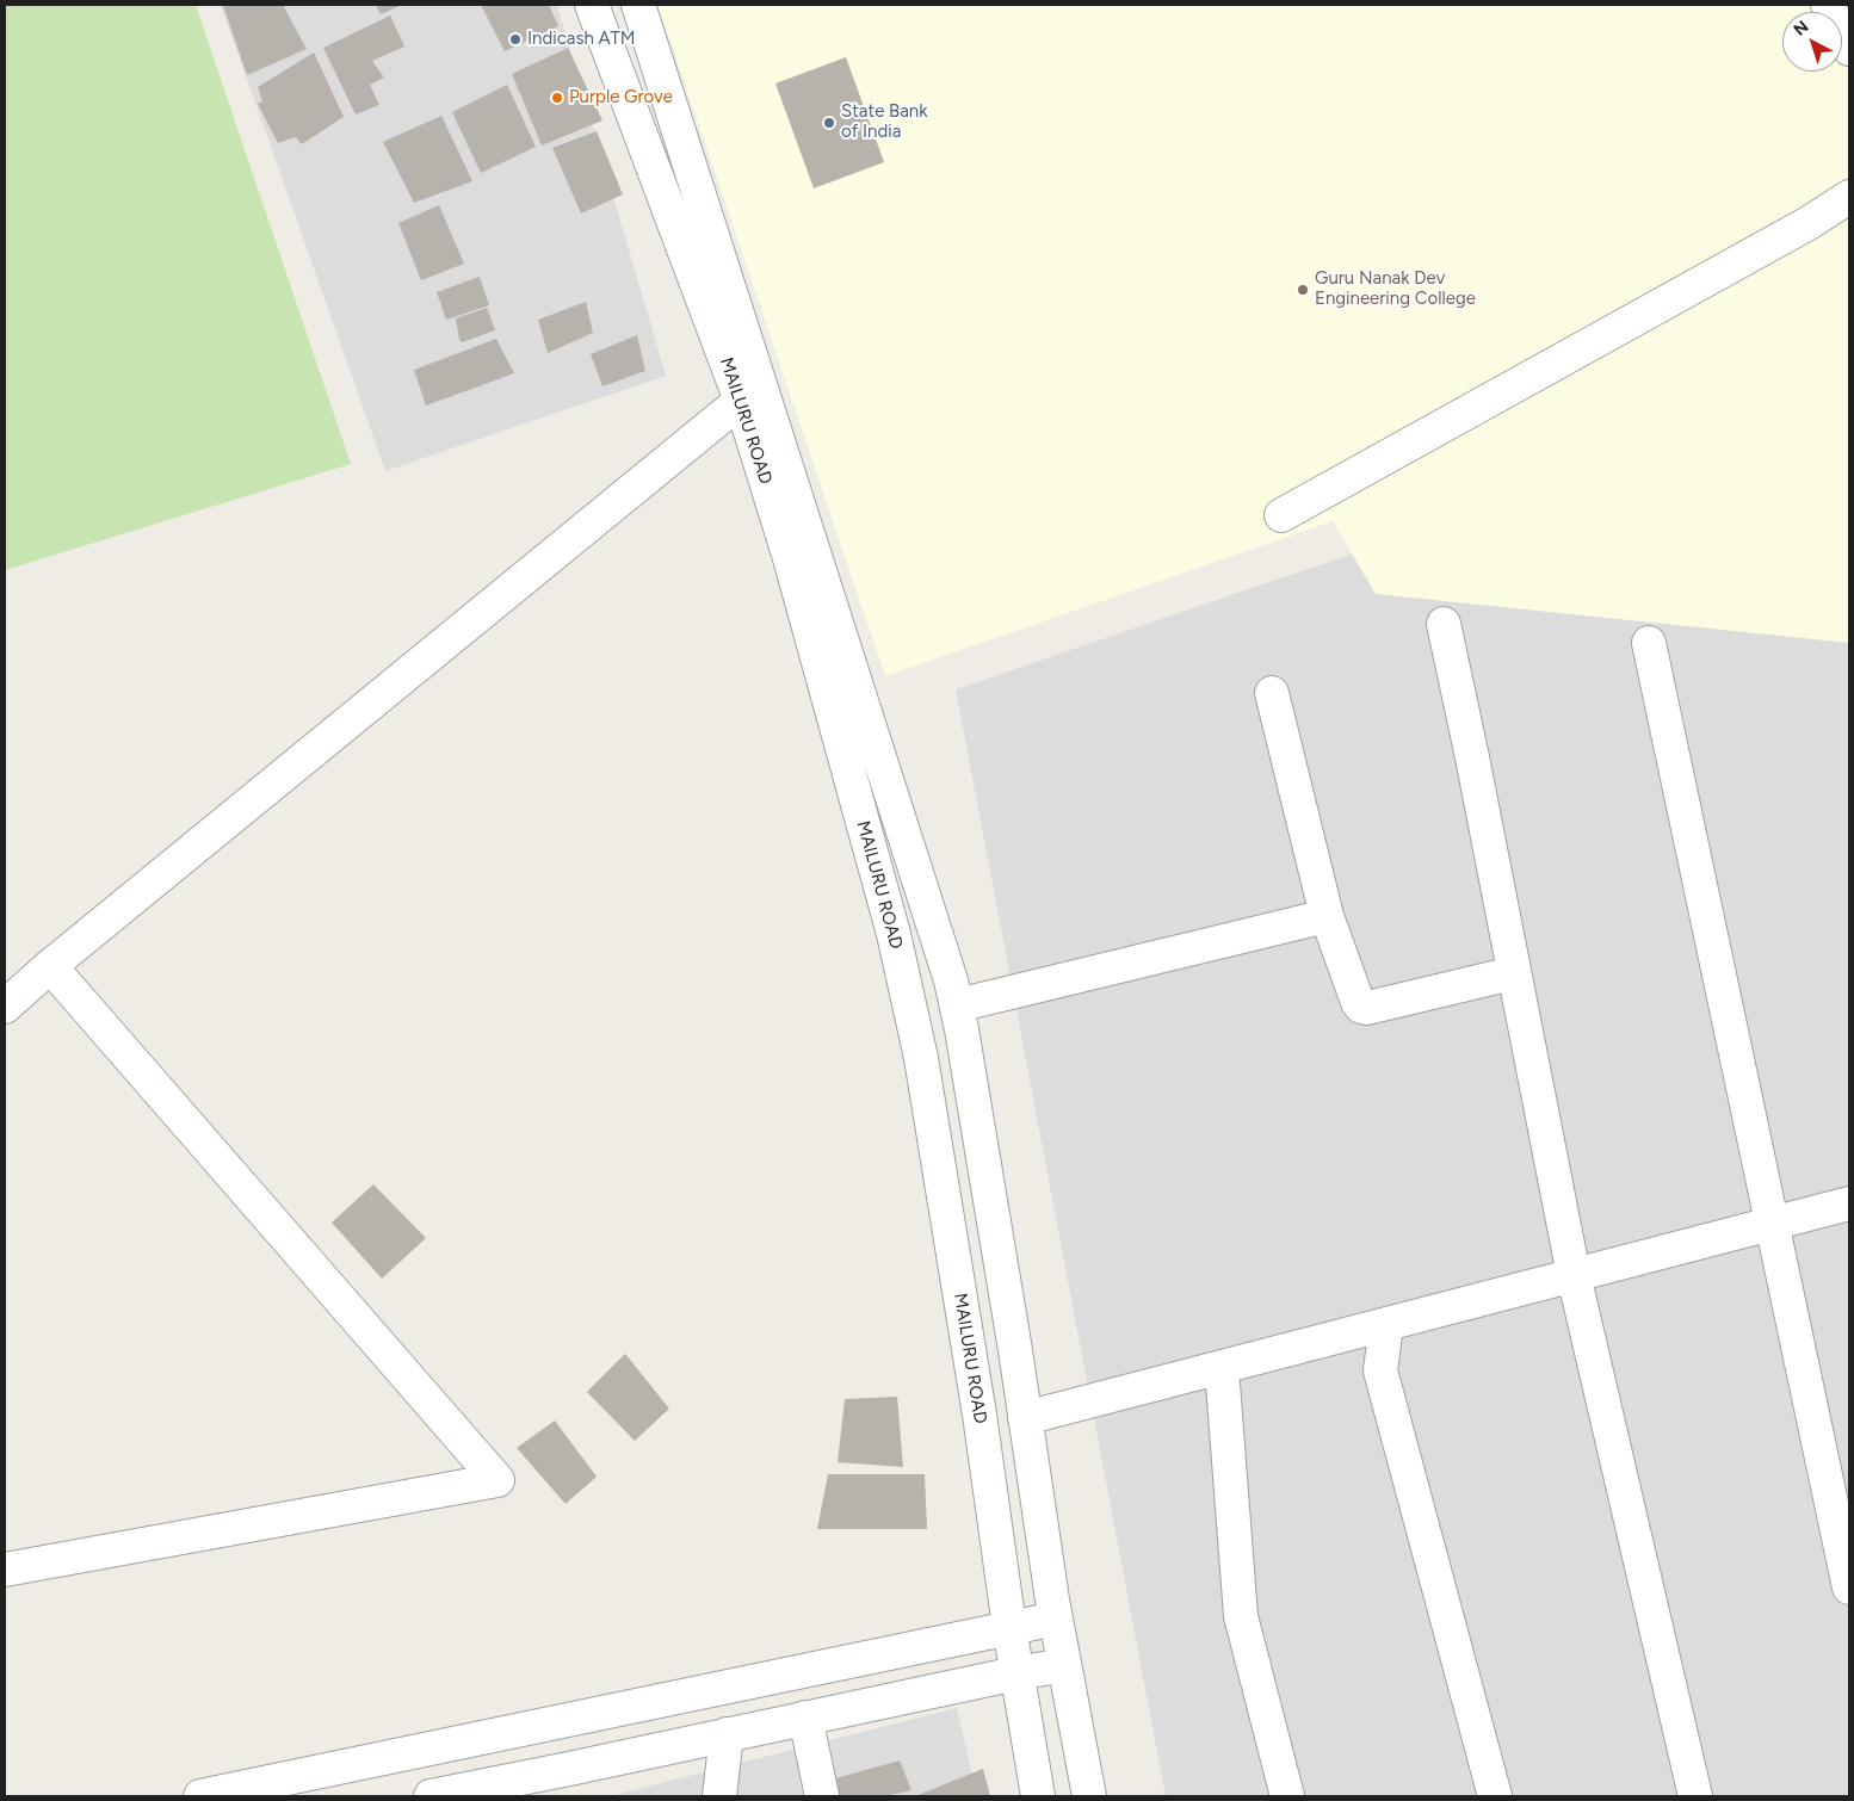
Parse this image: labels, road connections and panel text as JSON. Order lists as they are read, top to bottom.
{
  "streets": {
    "street": ["MAILURU ROAD"]
  },
  "places": [
    "Indicash ATM",
    "Purple Grove",
    "State Bank of India",
    "Guru Nanak Dev Engineering College"
  ],
  "north": "top left"
}
